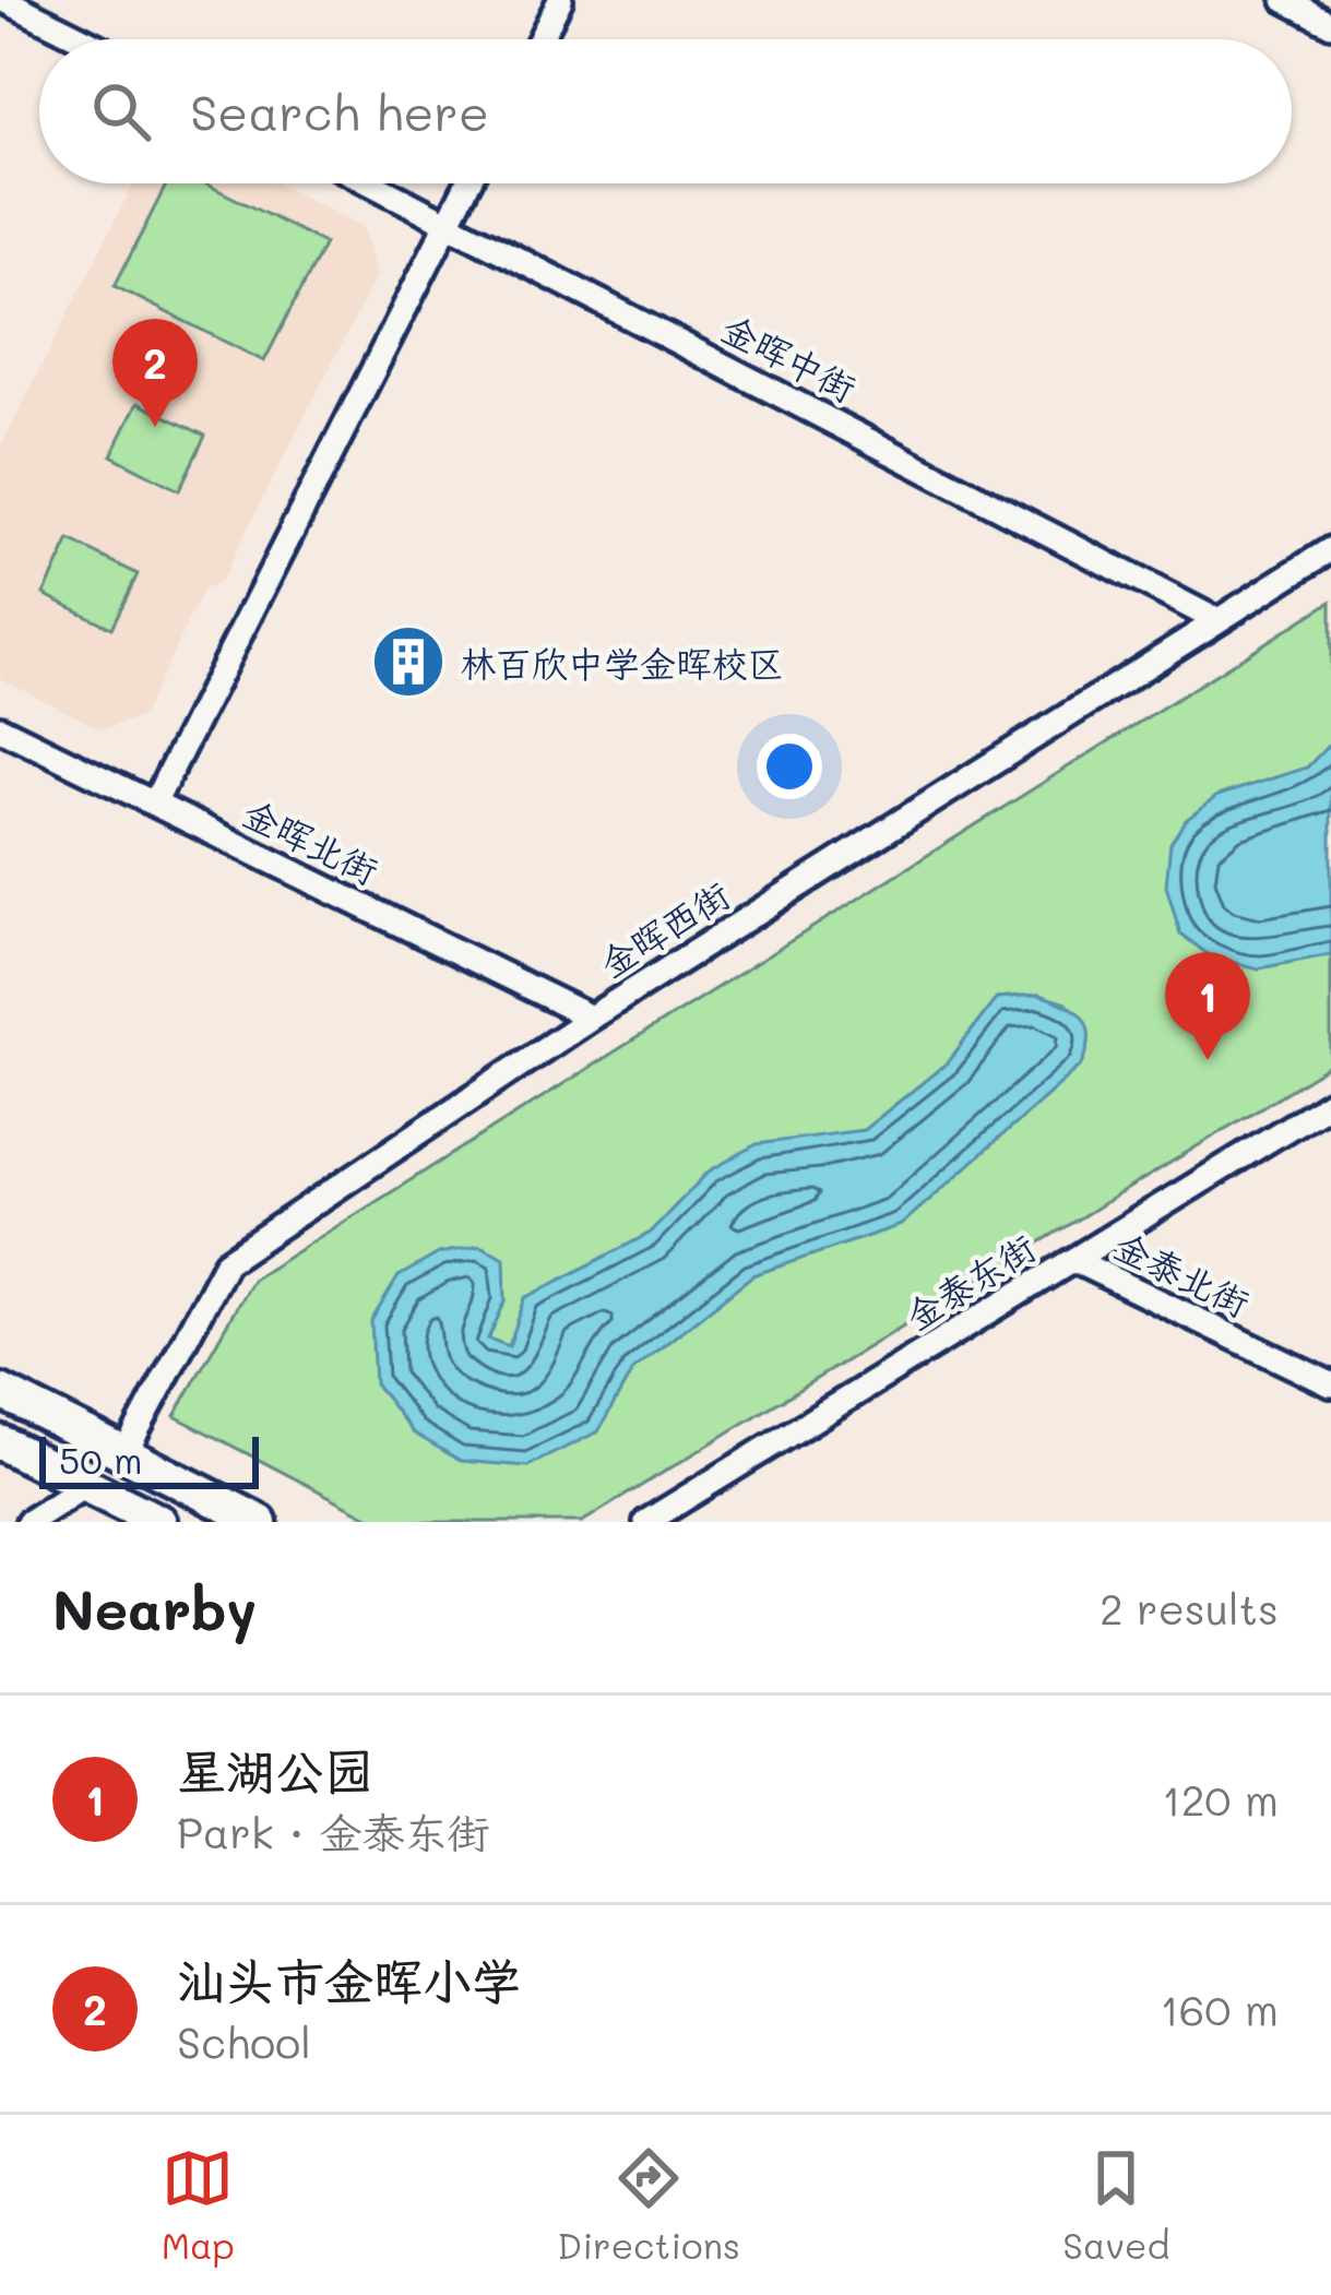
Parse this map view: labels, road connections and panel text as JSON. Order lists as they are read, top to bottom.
{
  "streets": {
    "street": [
      "金晖中街",
      "金晖北街",
      "金晖西街",
      "金泰北街",
      "金泰东街"
    ]
  },
  "crossings": [
    ["金晖中街", "金晖西街"],
    ["金晖北街", "金晖西街"],
    ["金泰北街", "金泰东街"]
  ],
  "places": {
    "building": ["林百欣中学金晖校区"]
  },
  "scale_bar": "50 m",
  "page": {
    "search": "Search here",
    "pins": ["2", "1"],
    "scale": "50 m",
    "heading": ["Nearby", "2 results"],
    "list": [
      {
        "mark": "1",
        "name": "星湖公园",
        "note": "Park · 金泰东街",
        "value": "120 m"
      },
      {
        "mark": "2",
        "name": "汕头市金晖小学",
        "note": "School",
        "value": "160 m"
      }
    ],
    "nav": ["Map", "Directions", "Saved"]
  }
}
